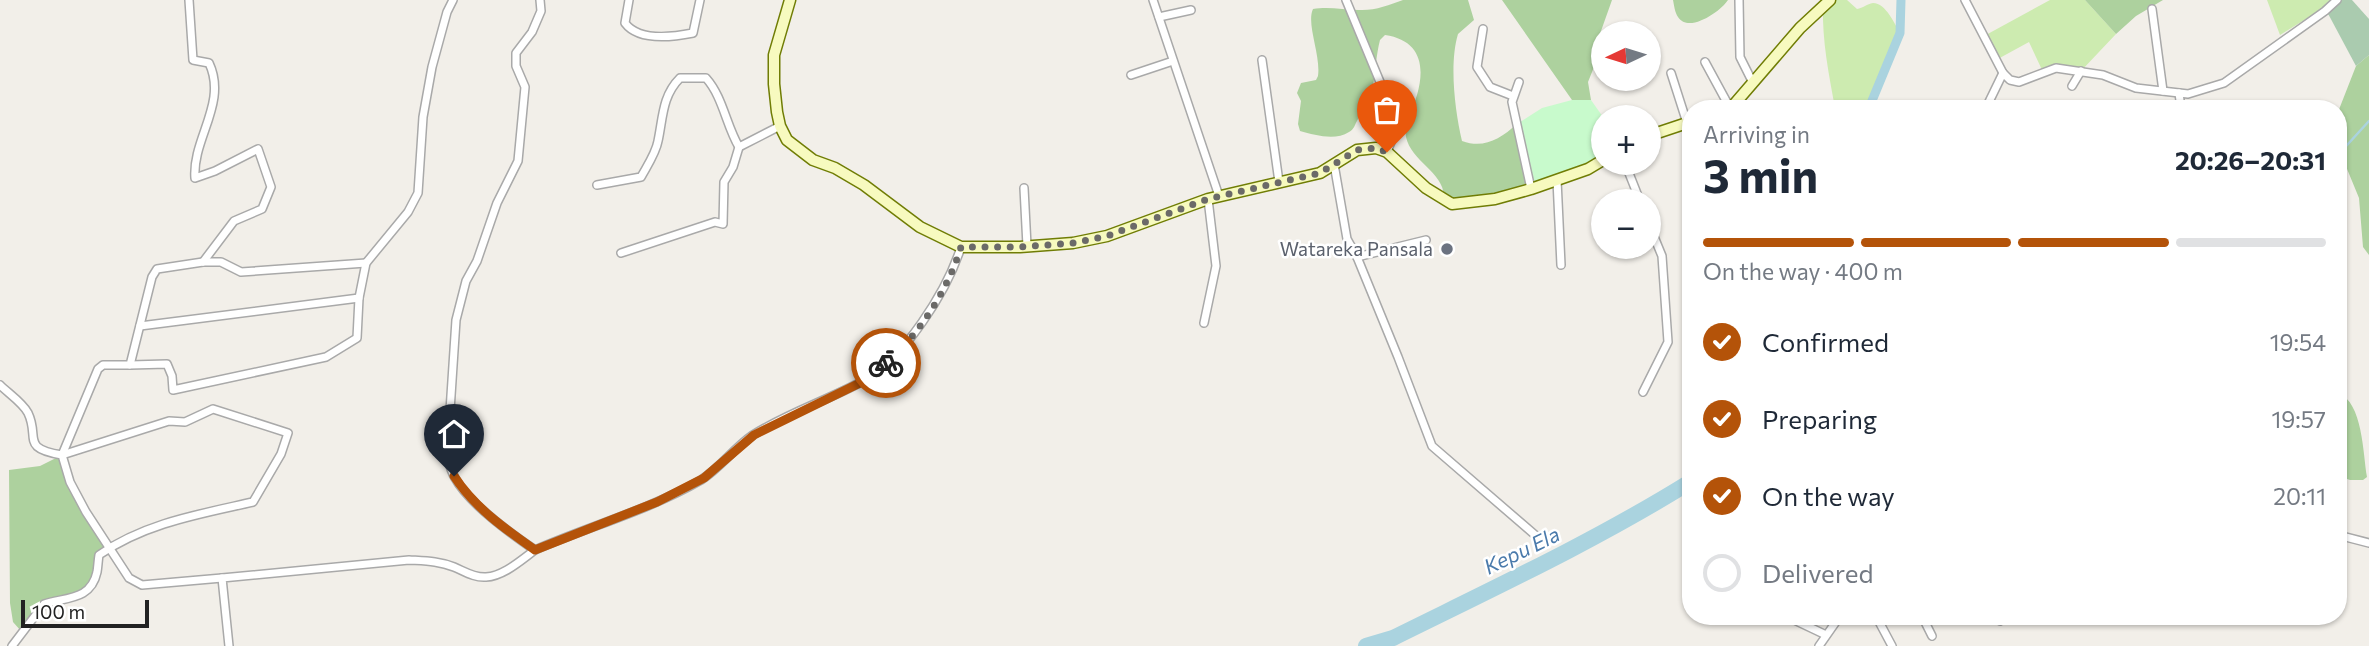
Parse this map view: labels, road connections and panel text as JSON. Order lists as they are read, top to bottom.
{
  "water": ["Kepu Ela"],
  "places": ["Watareka Pansala"],
  "scale_bar": "100 m",
  "north": "left",
  "page": {
    "map_buttons": ["+", "−"],
    "heading": ["3 min", "Arriving in", "20:26–20:31"],
    "bar": "On the way · 400 m",
    "list": [
      ["Confirmed", "19:54"],
      ["Preparing", "19:57"],
      ["On the way", "20:11"],
      "Delivered"
    ],
    "scale": "100 m"
  }
}
